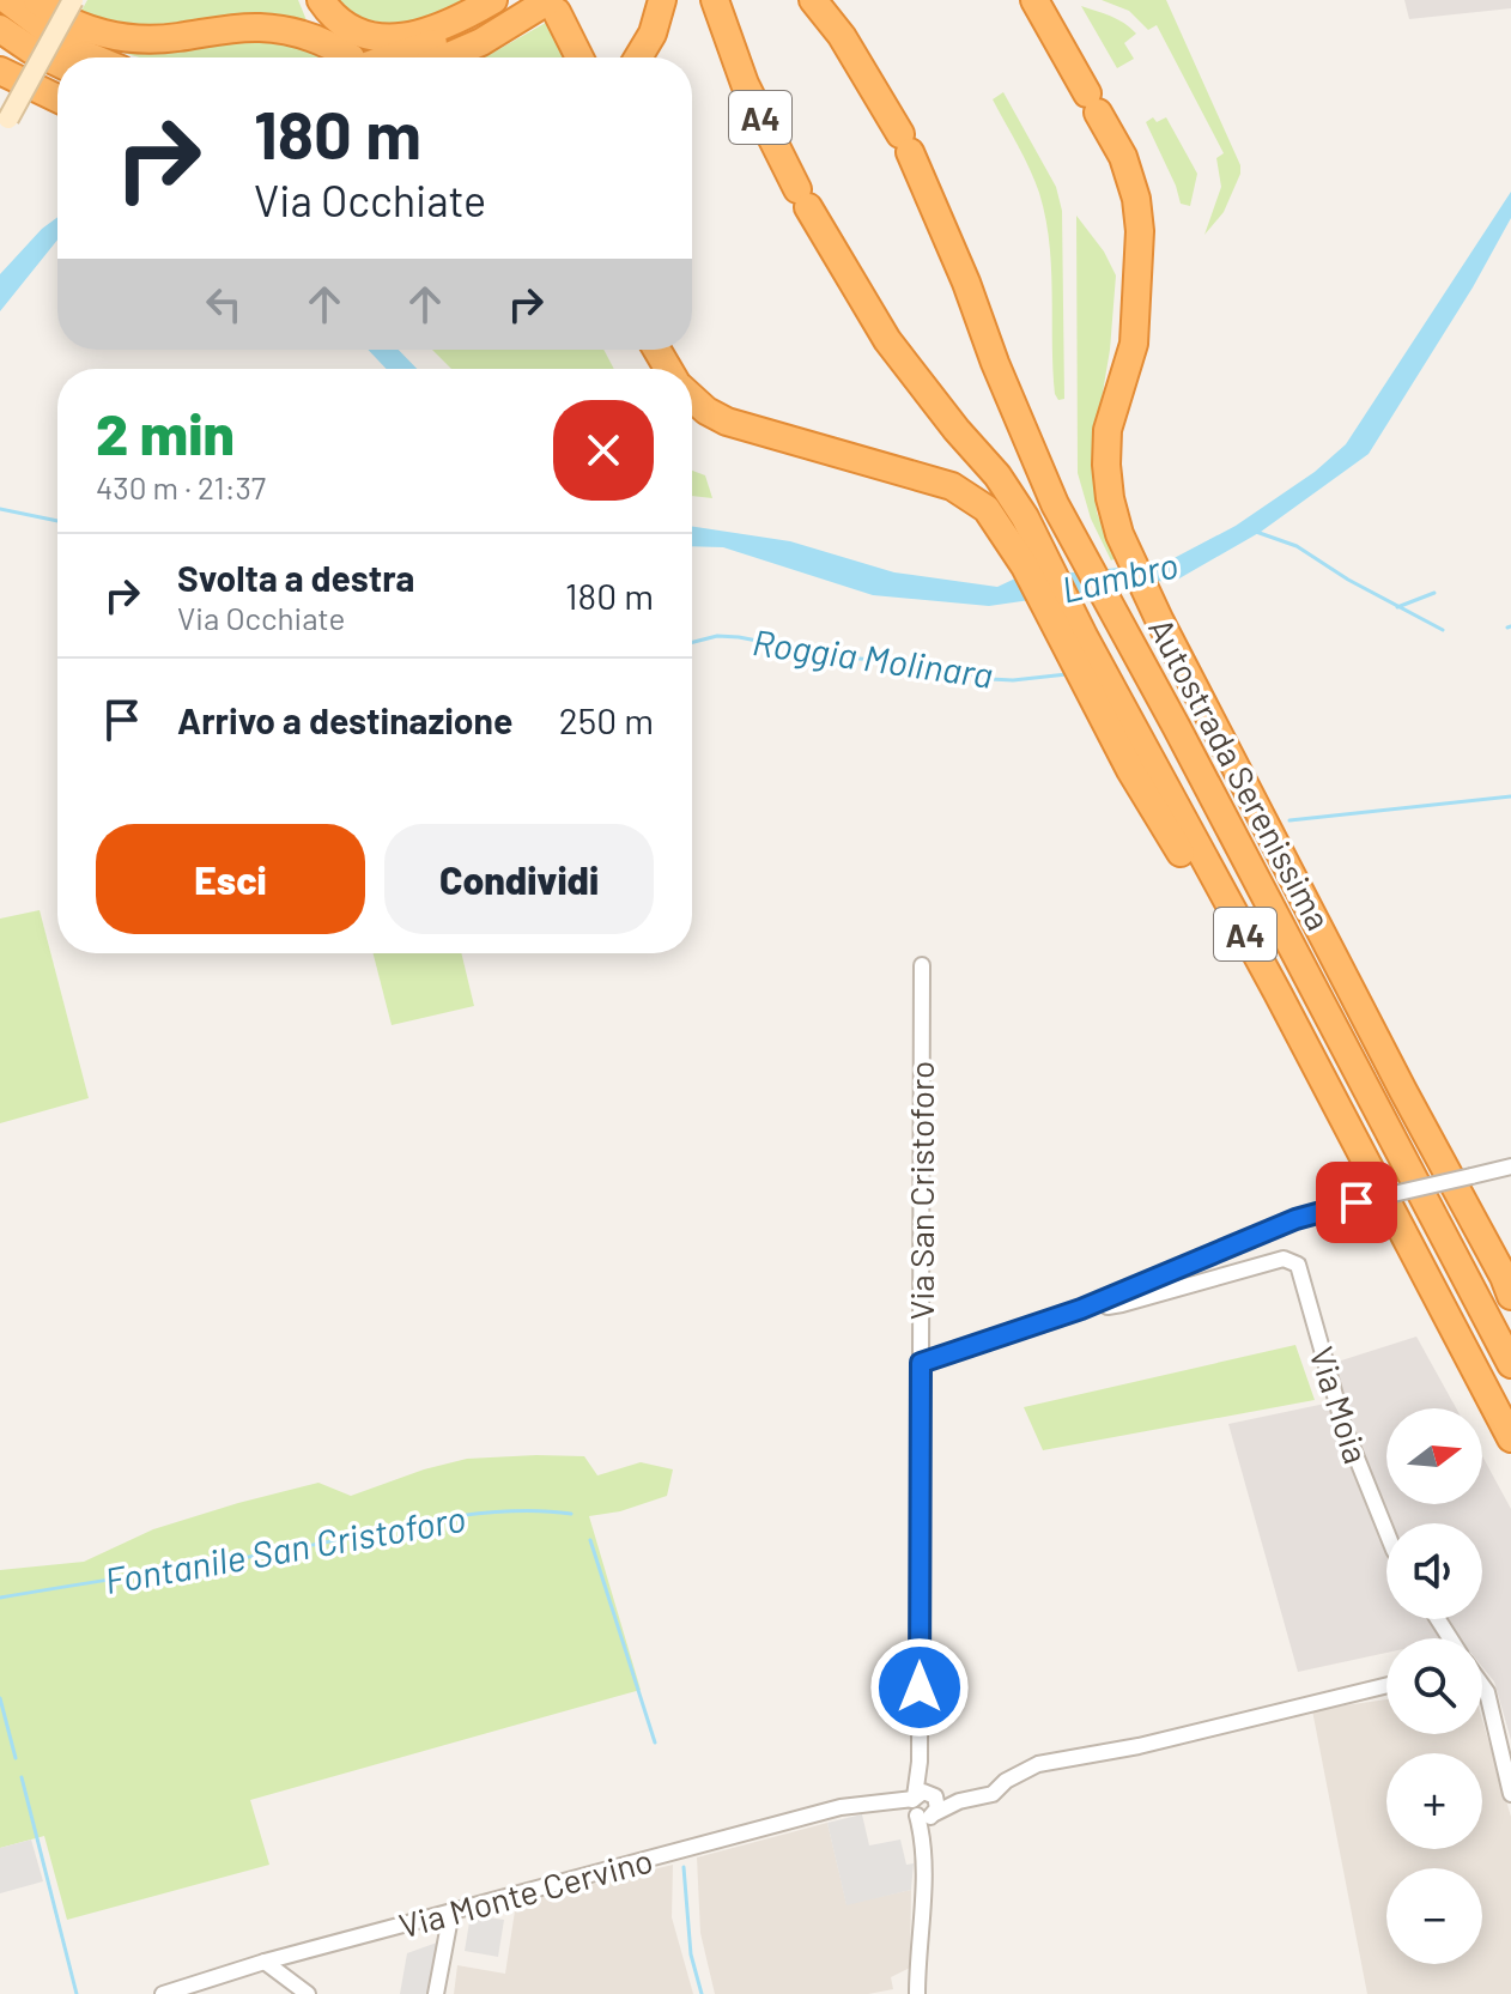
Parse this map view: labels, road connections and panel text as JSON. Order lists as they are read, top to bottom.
{
  "streets": {
    "highway": ["A4", "Autostrada Serenissima"],
    "street": ["Via San Cristoforo", "Via Moia", "Via Monte Cervino"]
  },
  "crossings": [
    ["Via San Cristoforo", "Via Monte Cervino"]
  ],
  "water": ["Lambro", "Roggia Molinara", "Fontanile San Cristoforo"],
  "north": "right",
  "page": {
    "turn": ["180 m", "Via Occhiate"],
    "heading": ["2 min", "430 m · 21:37"],
    "list": [
      {
        "name": "Svolta a destra",
        "note": "Via Occhiate",
        "value": "180 m"
      },
      {
        "name": "Arrivo a destinazione",
        "value": "250 m"
      }
    ],
    "buttons": ["Esci", "Condividi"],
    "map_buttons": ["+", "−"]
  }
}
